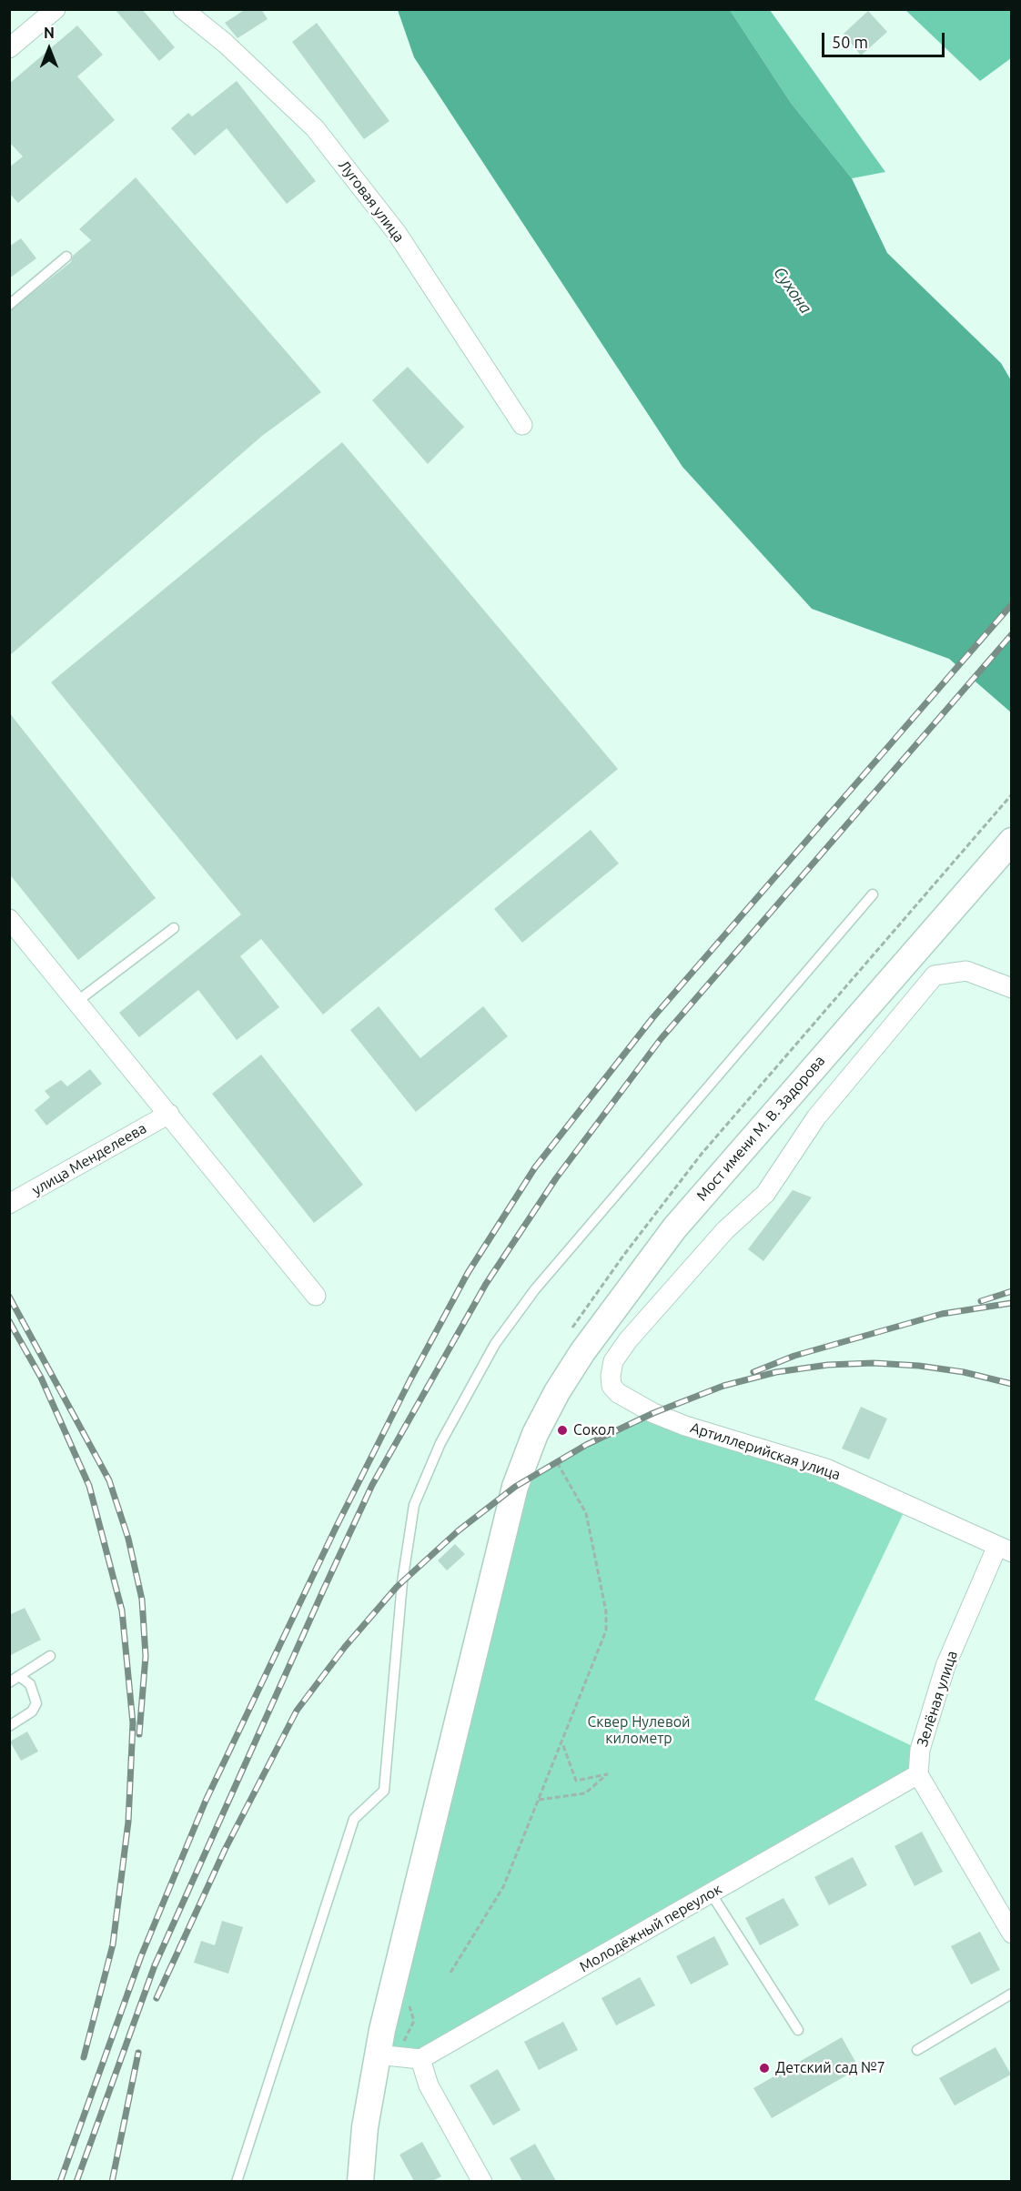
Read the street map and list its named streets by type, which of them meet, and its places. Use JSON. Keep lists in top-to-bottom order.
{
  "streets": {
    "main road": ["Мост имени М. В. Задорова"],
    "street": [
      "Луговая улица",
      "улица Менделеева",
      "Артиллерийская улица",
      "Зелёная улица",
      "Молодёжный переулок"
    ]
  },
  "crossings": [
    ["Артиллерийская улица", "Зелёная улица"],
    ["Зелёная улица", "Молодёжный переулок"]
  ],
  "water": ["Сухона"],
  "parks": ["Сквер Нулевой километр"],
  "places": ["Сокол", "Детский сад №7"],
  "scale_bar": "50 m",
  "north": "top"
}
